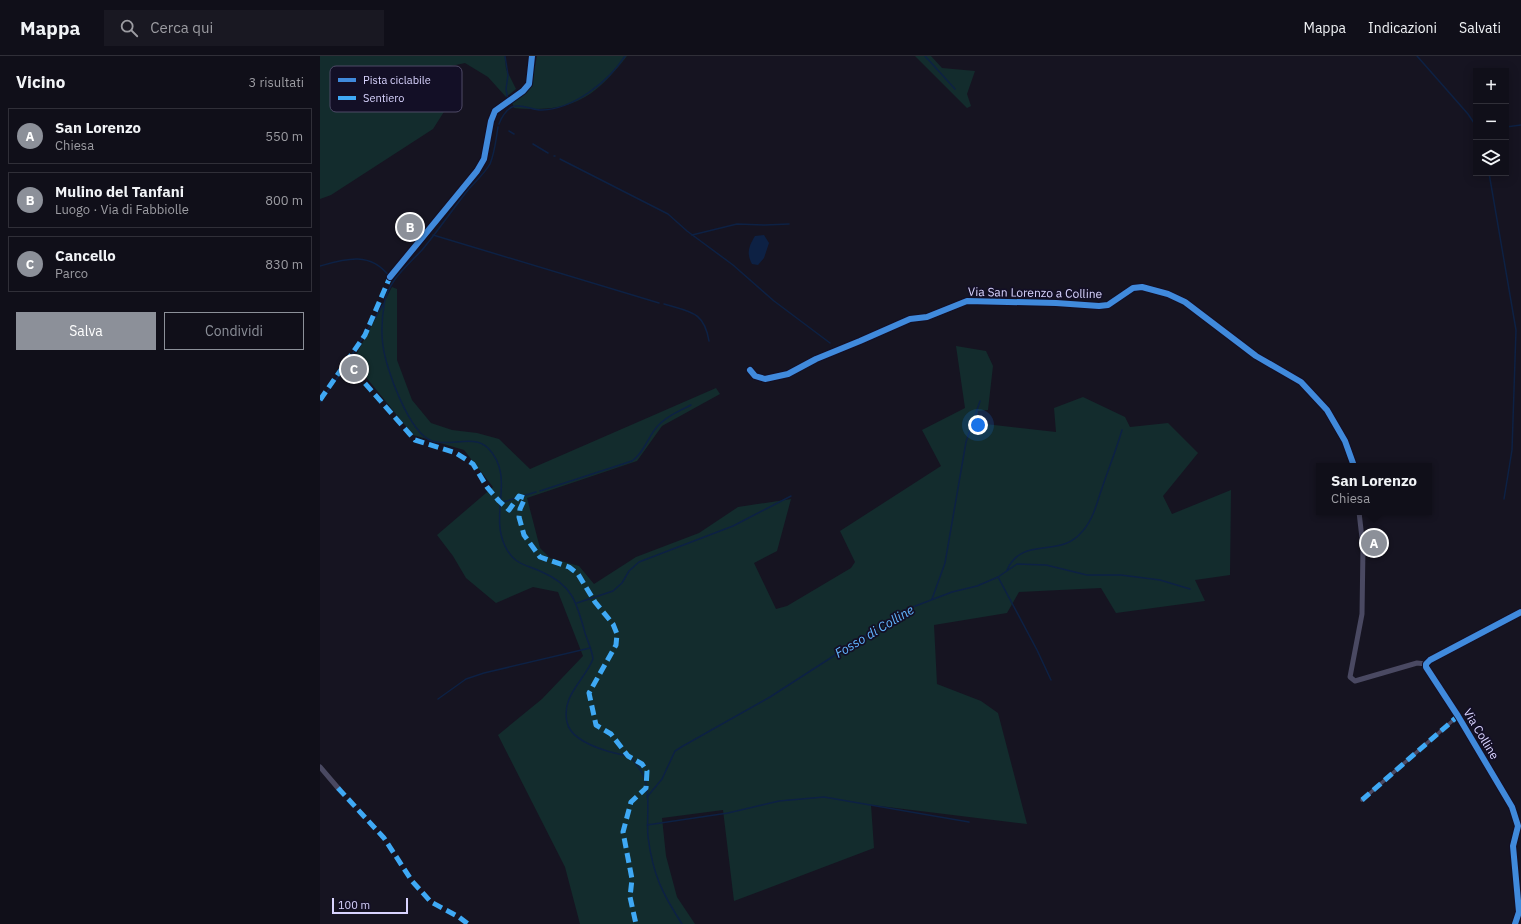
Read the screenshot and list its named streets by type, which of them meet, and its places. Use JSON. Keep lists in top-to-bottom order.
{
  "streets": {
    "street": ["Via San Lorenzo a Colline", "Via Colline"]
  },
  "water": ["Fosso di Colline"],
  "legend": ["Pista ciclabile", "Sentiero"],
  "scale_bar": "100 m",
  "page": {
    "header": "Mappa",
    "search": "Cerca qui",
    "nav": ["Mappa", "Indicazioni", "Salvati"],
    "heading": ["Vicino", "3 risultati"],
    "map_buttons": ["+", "−"],
    "list": [
      {
        "mark": "A",
        "name": "San Lorenzo",
        "note": "Chiesa",
        "value": "550 m"
      },
      {
        "mark": "B",
        "name": "Mulino del Tanfani",
        "note": "Luogo · Via di Fabbiolle",
        "value": "800 m"
      },
      {
        "mark": "C",
        "name": "Cancello",
        "note": "Parco",
        "value": "830 m"
      }
    ],
    "pins": ["B", "C", "A"],
    "buttons": ["Salva", "Condividi"],
    "popup": ["San Lorenzo", "Chiesa"],
    "scale": "100 m"
  }
}
